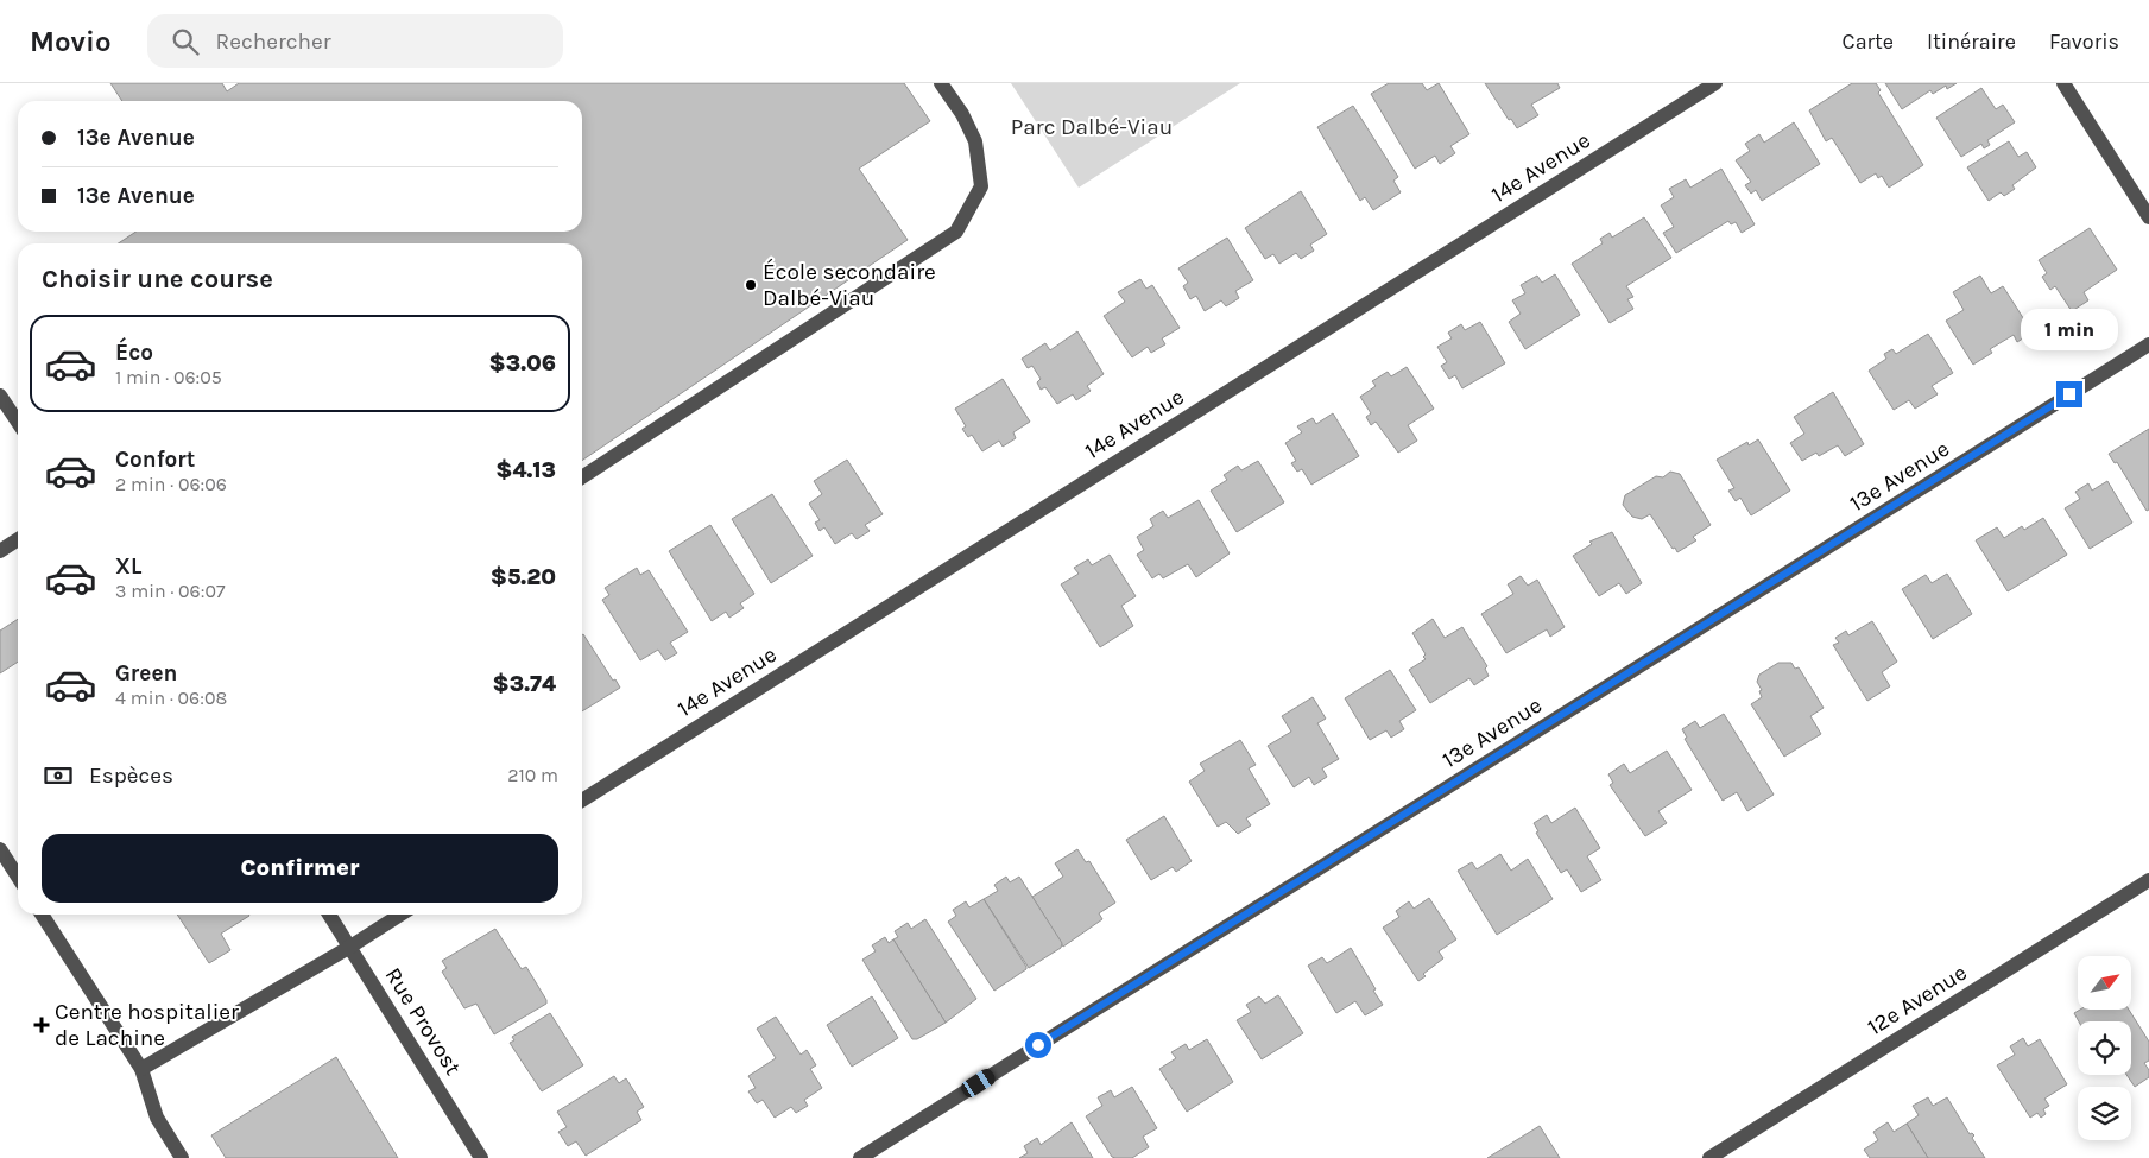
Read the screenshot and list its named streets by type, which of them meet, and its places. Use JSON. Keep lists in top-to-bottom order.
{
  "streets": {
    "street": [
      "14e Avenue",
      "13e Avenue",
      "12e Avenue",
      "Rue Provost"
    ]
  },
  "parks": ["Parc Dalbé-Viau"],
  "places": {
    "other": ["École secondaire Dalbé-Viau"],
    "health": ["Centre hospitalier de Lachine"]
  },
  "north": "top right",
  "page": {
    "header": "Movio",
    "search": "Rechercher",
    "nav": ["Carte", "Itinéraire", "Favoris"],
    "banner": ["13e Avenue", "13e Avenue"],
    "heading": "Choisir une course",
    "bubble": "1 min",
    "list": [
      {
        "name": "Éco",
        "note": "1 min · 06:05",
        "value": "$3.06"
      },
      {
        "name": "Confort",
        "note": "2 min · 06:06",
        "value": "$4.13"
      },
      {
        "name": "XL",
        "note": "3 min · 06:07",
        "value": "$5.20"
      },
      {
        "name": "Green",
        "note": "4 min · 06:08",
        "value": "$3.74"
      }
    ],
    "pay": ["Espèces", "210 m"],
    "buttons": "Confirmer"
  }
}
